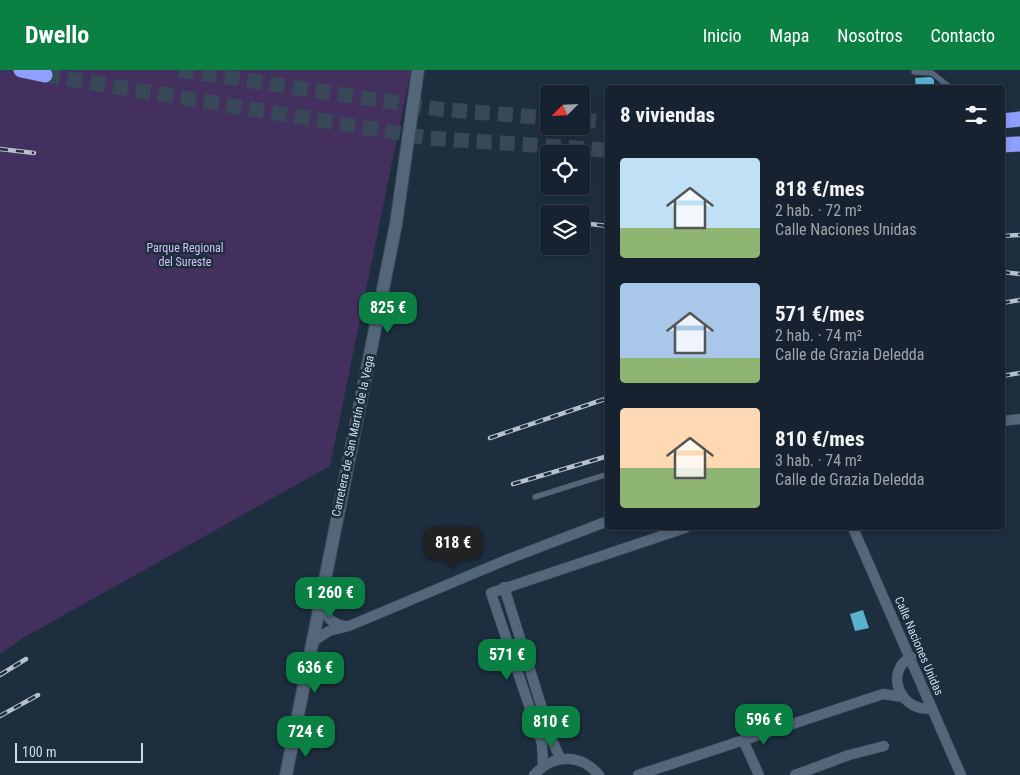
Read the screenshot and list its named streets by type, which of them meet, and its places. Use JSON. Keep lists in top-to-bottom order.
{
  "streets": {
    "street": ["Carretera de San Martín de la Vega", "Calle Naciones Unidas"]
  },
  "parks": ["Parque Regional del Sureste"],
  "scale_bar": "100 m",
  "north": "bottom left",
  "page": {
    "header": "Dwello",
    "nav": [
      "Inicio",
      "Mapa",
      "Nosotros",
      "Contacto"
    ],
    "heading": "8 viviendas",
    "list": [
      {
        "name": "818 €/mes",
        "note": "2 hab. · 72 m² · Calle Naciones Unidas"
      },
      {
        "name": "571 €/mes",
        "note": "2 hab. · 74 m² · Calle de Grazia Deledda"
      },
      {
        "name": "810 €/mes",
        "note": "3 hab. · 74 m² · Calle de Grazia Deledda"
      }
    ],
    "price": [
      "825 €",
      "818 €",
      "1 260 €",
      "571 €",
      "636 €",
      "596 €",
      "810 €",
      "724 €"
    ],
    "scale": "100 m"
  }
}
